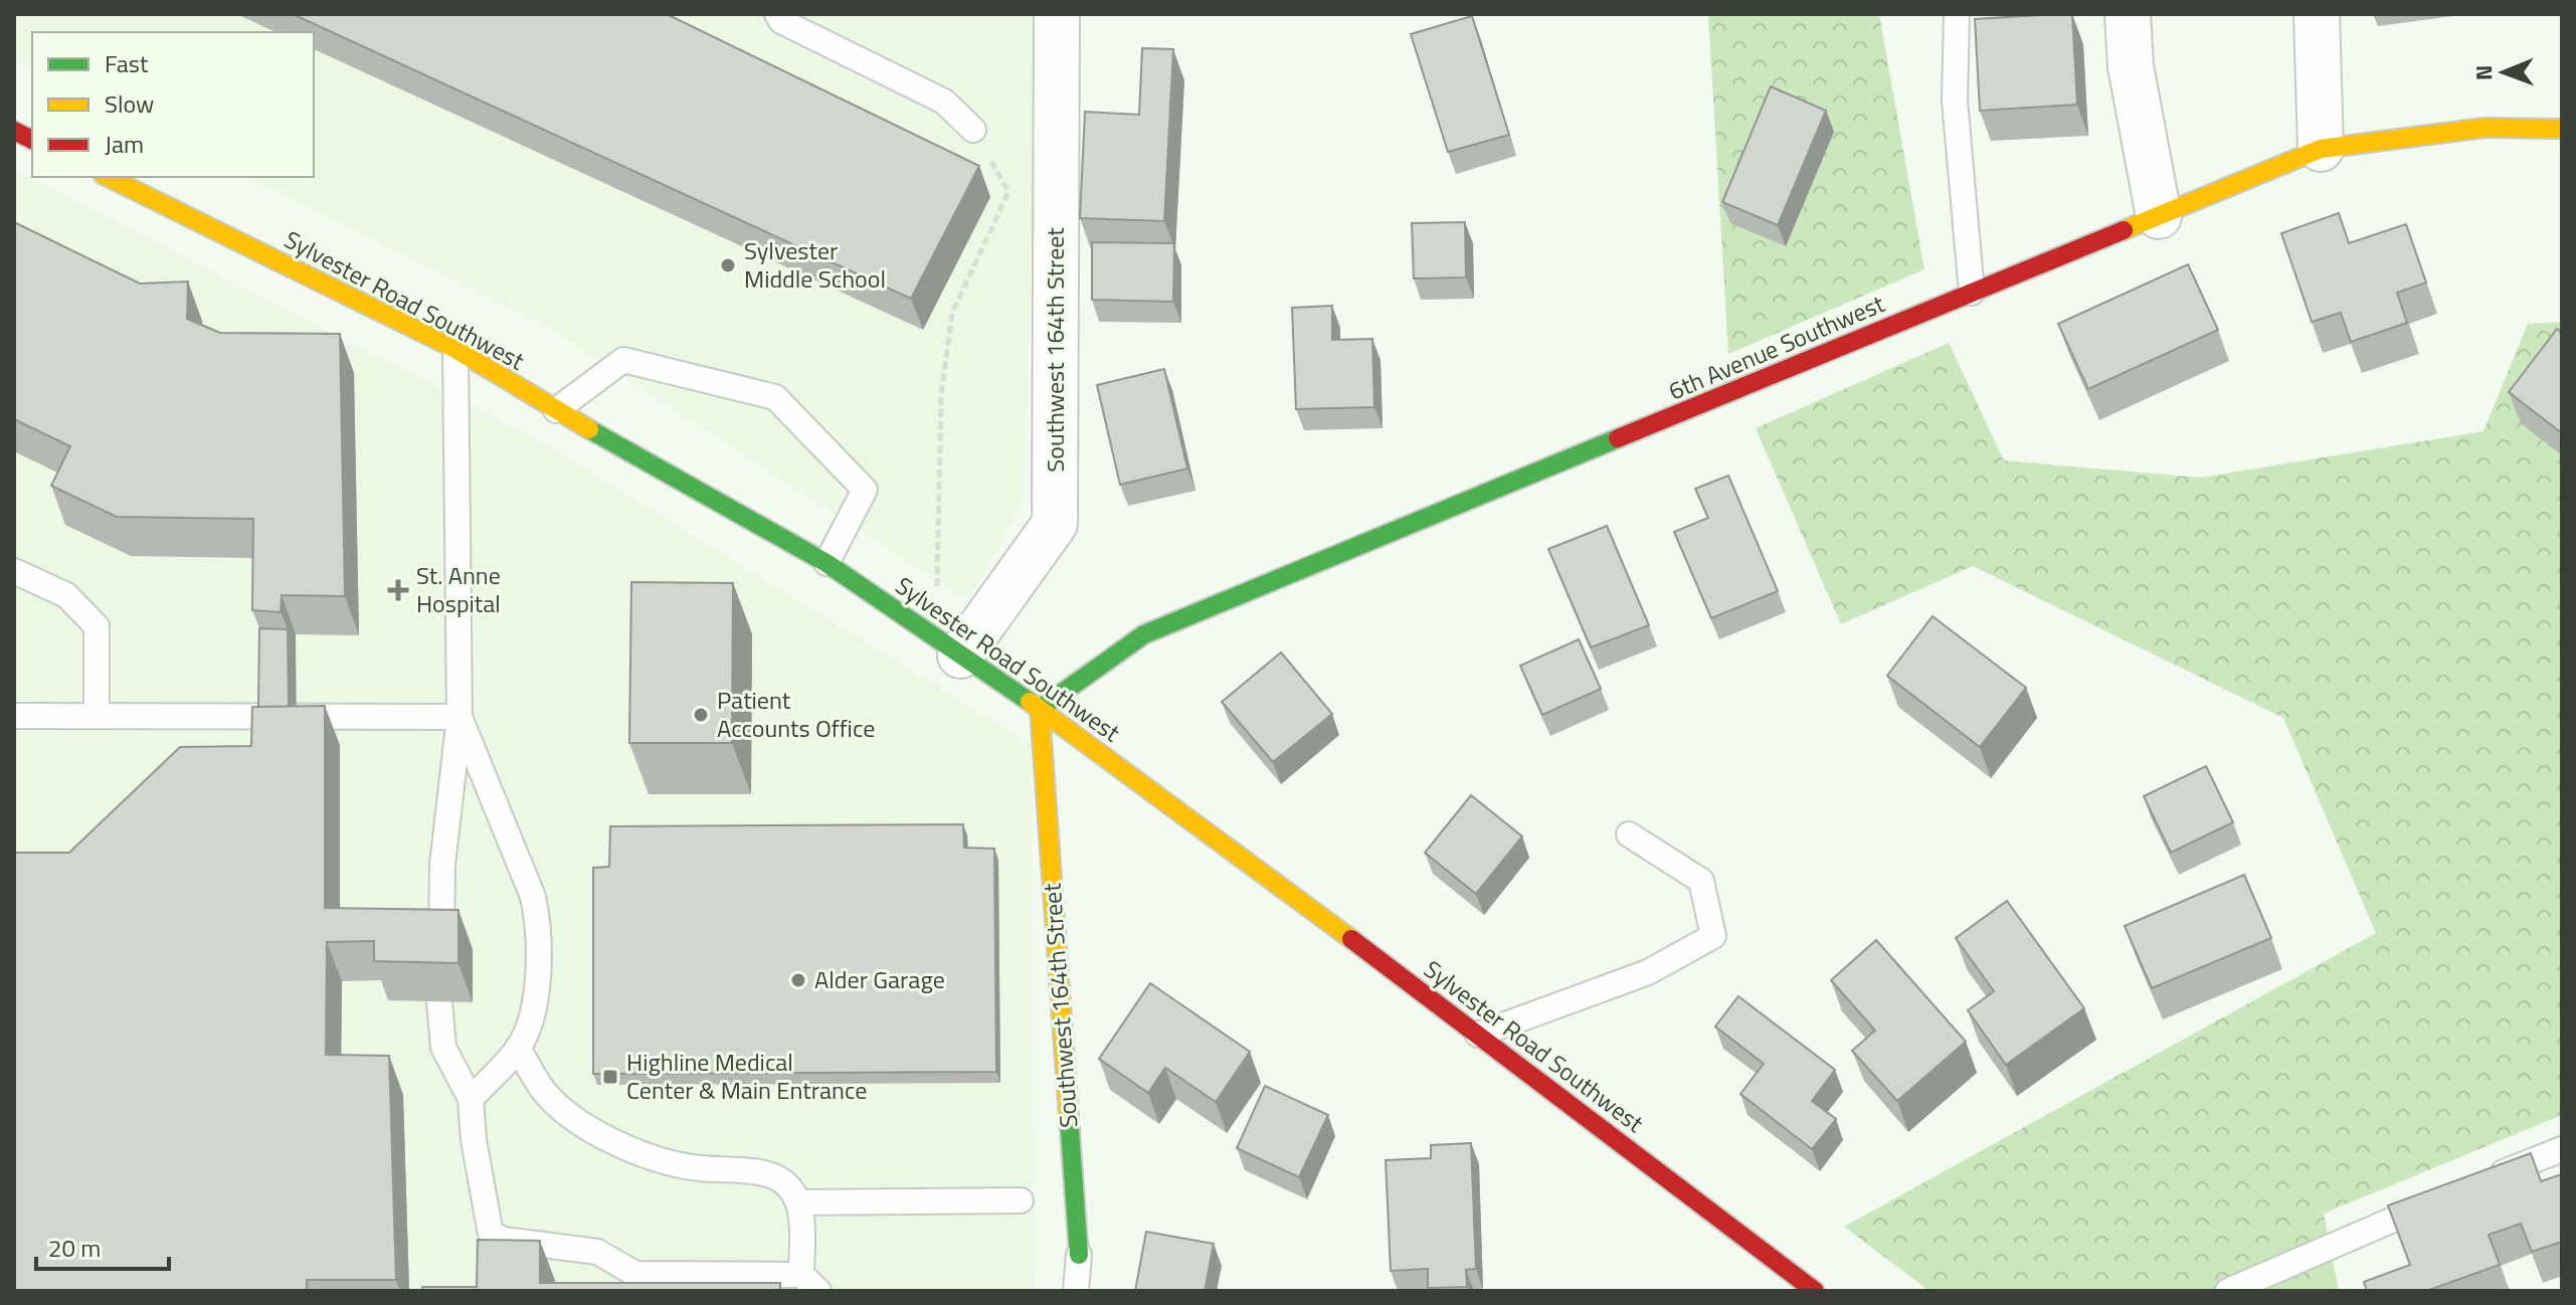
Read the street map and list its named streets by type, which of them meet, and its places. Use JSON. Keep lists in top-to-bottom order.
{
  "streets": {
    "street": ["Sylvester Road Southwest", "6th Avenue Southwest", "Southwest 164th Street"]
  },
  "crossings": [
    ["Sylvester Road Southwest", "6th Avenue Southwest"],
    ["Sylvester Road Southwest", "Southwest 164th Street"],
    ["6th Avenue Southwest", "Southwest 164th Street"]
  ],
  "places": {
    "other": ["Sylvester Middle School", "Patient Accounts Office", "Alder Garage"],
    "health": ["St. Anne Hospital"],
    "transit": ["Highline Medical Center & Main Entrance"]
  },
  "legend": ["Fast", "Slow", "Jam"],
  "scale_bar": "20 m",
  "north": "left"
}
